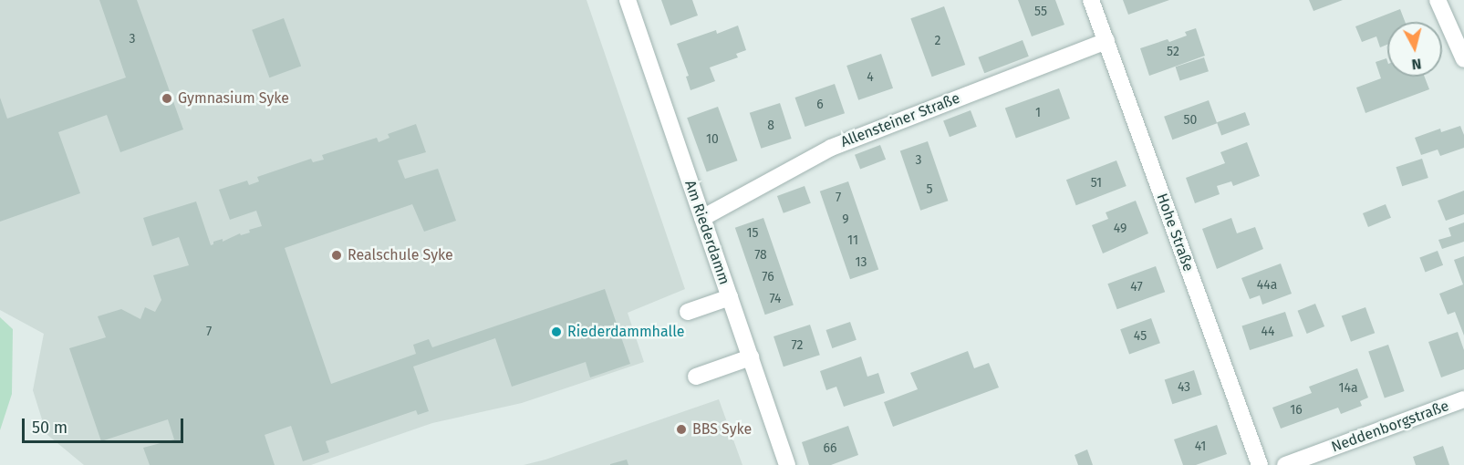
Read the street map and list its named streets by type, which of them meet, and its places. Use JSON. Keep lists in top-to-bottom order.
{
  "streets": {
    "street": [
      "Allensteiner Straße",
      "Am Riederdamm",
      "Hohe Straße",
      "Neddenborgstraße"
    ]
  },
  "crossings": [
    ["Allensteiner Straße", "Am Riederdamm"],
    ["Allensteiner Straße", "Hohe Straße"]
  ],
  "places": [
    "Gymnasium Syke",
    "Realschule Syke",
    "Riederdammhalle",
    "BBS Syke"
  ],
  "house_numbers": [
    "55",
    "3",
    "2",
    "52",
    "4",
    "6",
    "1",
    "50",
    "8",
    "10",
    "3",
    "51",
    "5",
    "7",
    "9",
    "49",
    "15",
    "11",
    "78",
    "13",
    "76",
    "44a",
    "47",
    "74",
    "7",
    "44",
    "45",
    "72",
    "43",
    "14a",
    "16",
    "41",
    "66"
  ],
  "scale_bar": "50 m",
  "north": "bottom"
}
